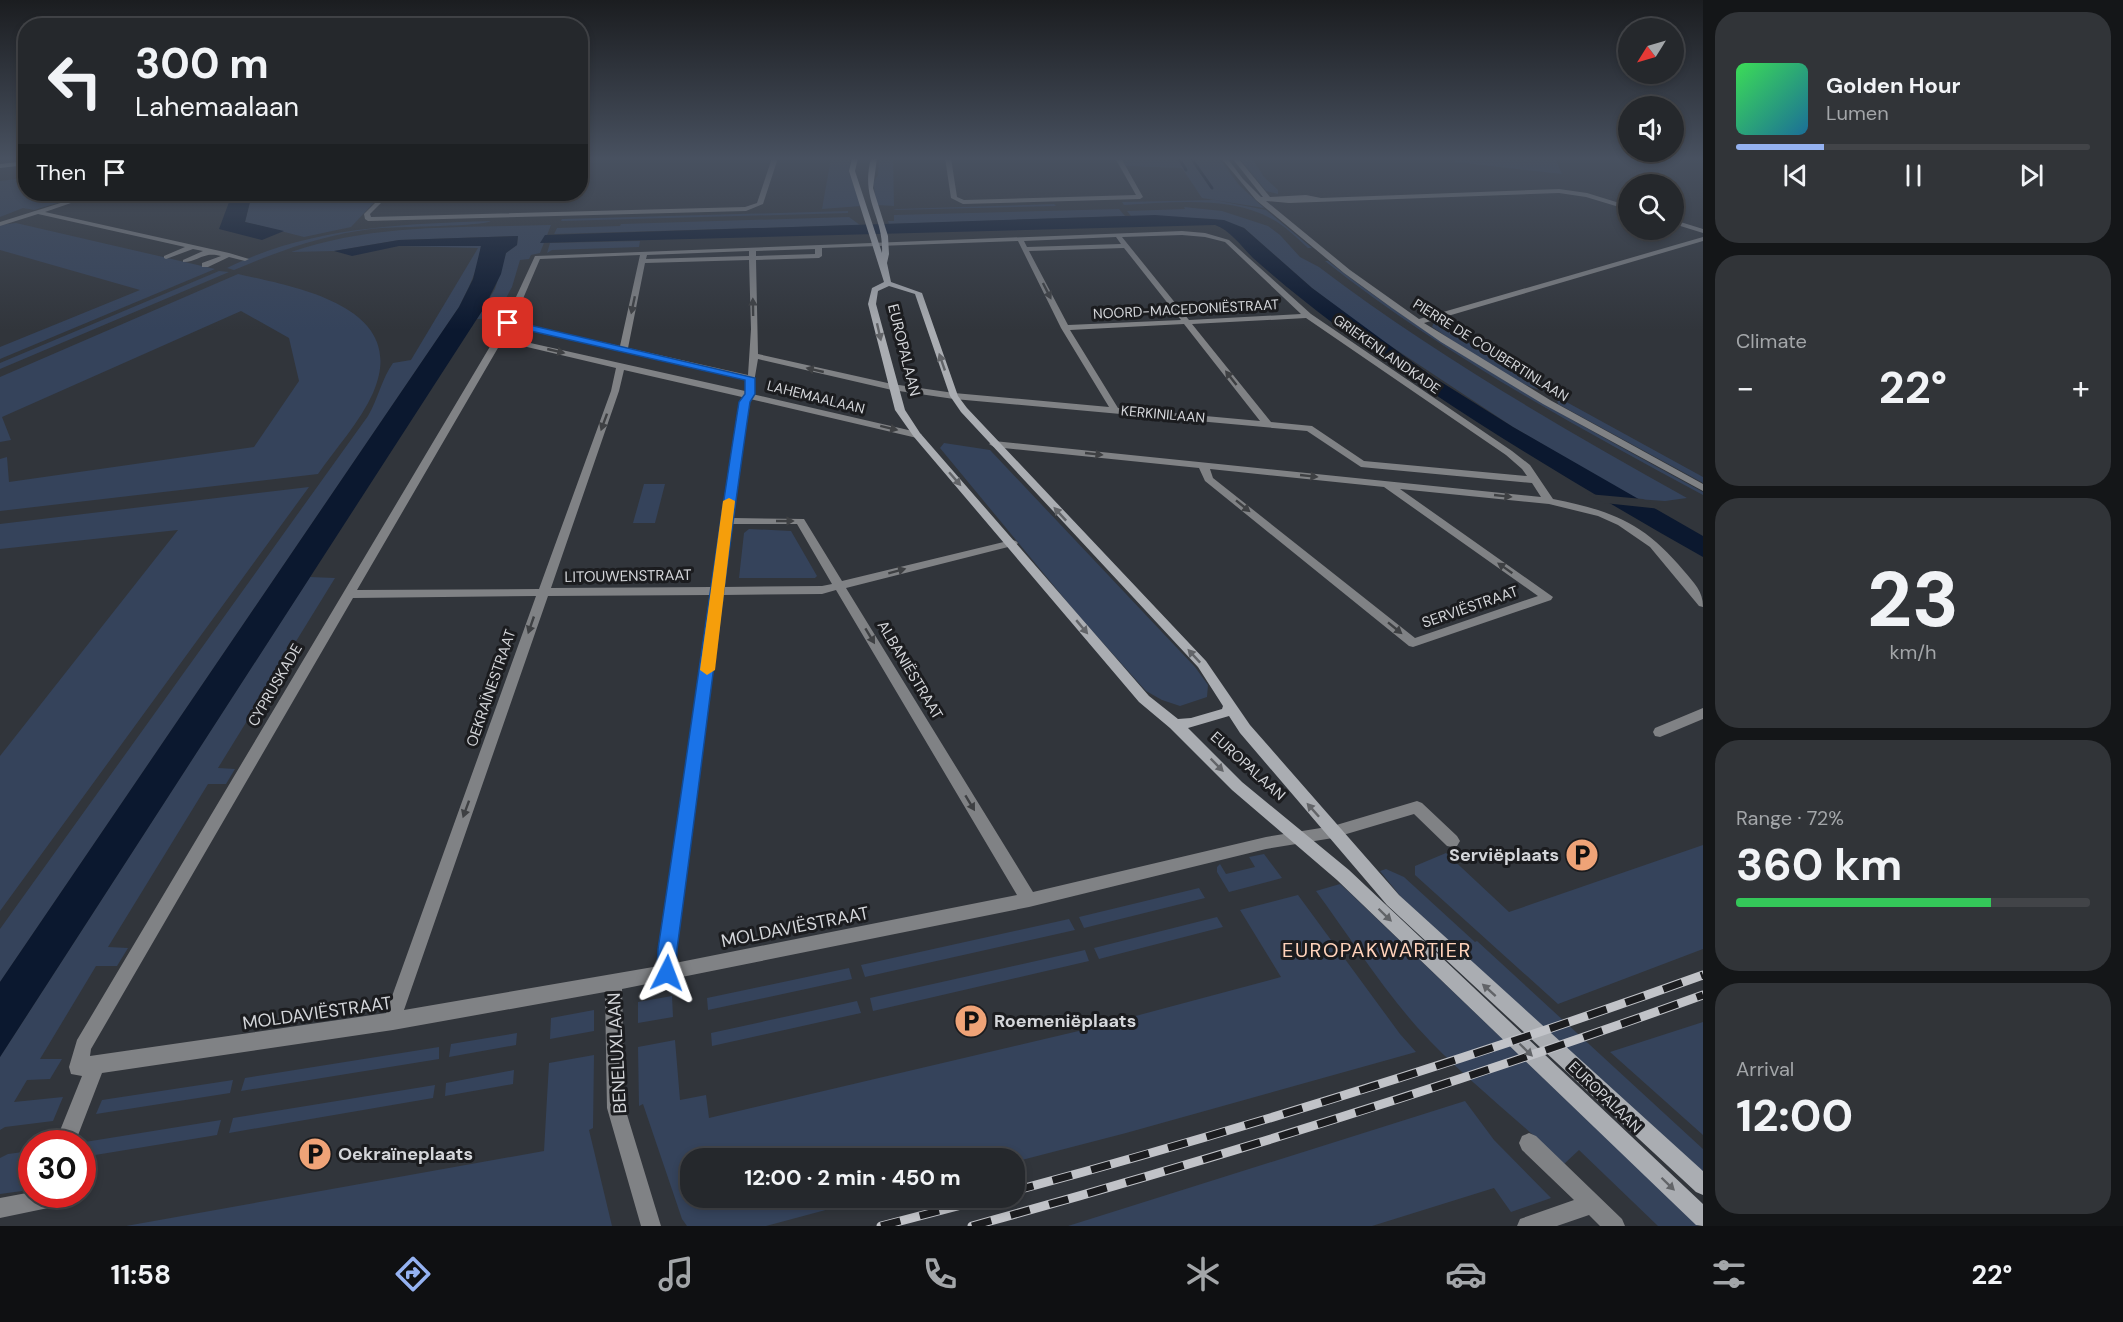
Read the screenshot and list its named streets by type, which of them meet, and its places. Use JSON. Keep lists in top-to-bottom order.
{
  "streets": {
    "street": [
      "NOORD-MACEDONIËSTRAAT",
      "EUROPALAAN",
      "PIERRE DE COUBERTINLAAN",
      "GRIEKENLANDKADE",
      "LAHEMAALAAN",
      "KERKINILAAN",
      "LITOUWENSTRAAT",
      "SERVIËSTRAAT",
      "ALBANIËSTRAAT",
      "CYPRUSKADE",
      "OEKRAÏNESTRAAT",
      "MOLDAVIËSTRAAT",
      "BENELUXLAAN"
    ]
  },
  "crossings": [
    ["NOORD-MACEDONIËSTRAAT", "GRIEKENLANDKADE"],
    ["EUROPALAAN", "LAHEMAALAAN"],
    ["EUROPALAAN", "KERKINILAAN"],
    ["EUROPALAAN", "LITOUWENSTRAAT"],
    ["EUROPALAAN", "MOLDAVIËSTRAAT"],
    ["GRIEKENLANDKADE", "KERKINILAAN"],
    ["LAHEMAALAAN", "KERKINILAAN"],
    ["LAHEMAALAAN", "CYPRUSKADE"],
    ["LAHEMAALAAN", "OEKRAÏNESTRAAT"],
    ["KERKINILAAN", "SERVIËSTRAAT"],
    ["LITOUWENSTRAAT", "ALBANIËSTRAAT"],
    ["LITOUWENSTRAAT", "CYPRUSKADE"],
    ["LITOUWENSTRAAT", "OEKRAÏNESTRAAT"],
    ["ALBANIËSTRAAT", "MOLDAVIËSTRAAT"],
    ["CYPRUSKADE", "MOLDAVIËSTRAAT"],
    ["OEKRAÏNESTRAAT", "MOLDAVIËSTRAAT"],
    ["MOLDAVIËSTRAAT", "BENELUXLAAN"]
  ],
  "one_way": ["ALBANIËSTRAAT", "OEKRAÏNESTRAAT"],
  "districts": ["EUROPAKWARTIER"],
  "places": {
    "parking": ["Serviëplaats", "Roemeniëplaats", "Oekraïneplaats"]
  },
  "north": "bottom left",
  "page": {
    "turn": ["300 m", "Lahemaalaan"],
    "song": ["Golden Hour", "Lumen"],
    "then": "Then",
    "tile": [
      "Climate",
      ["23", "km/h"],
      ["Range · 72%", "360 km"],
      ["Arrival", "12:00"]
    ],
    "heat": ["−", "22°", "+"],
    "limit": "30",
    "trip": "12:00 · 2 min · 450 m",
    "tabs": ["11:58", "22°"]
  }
}
